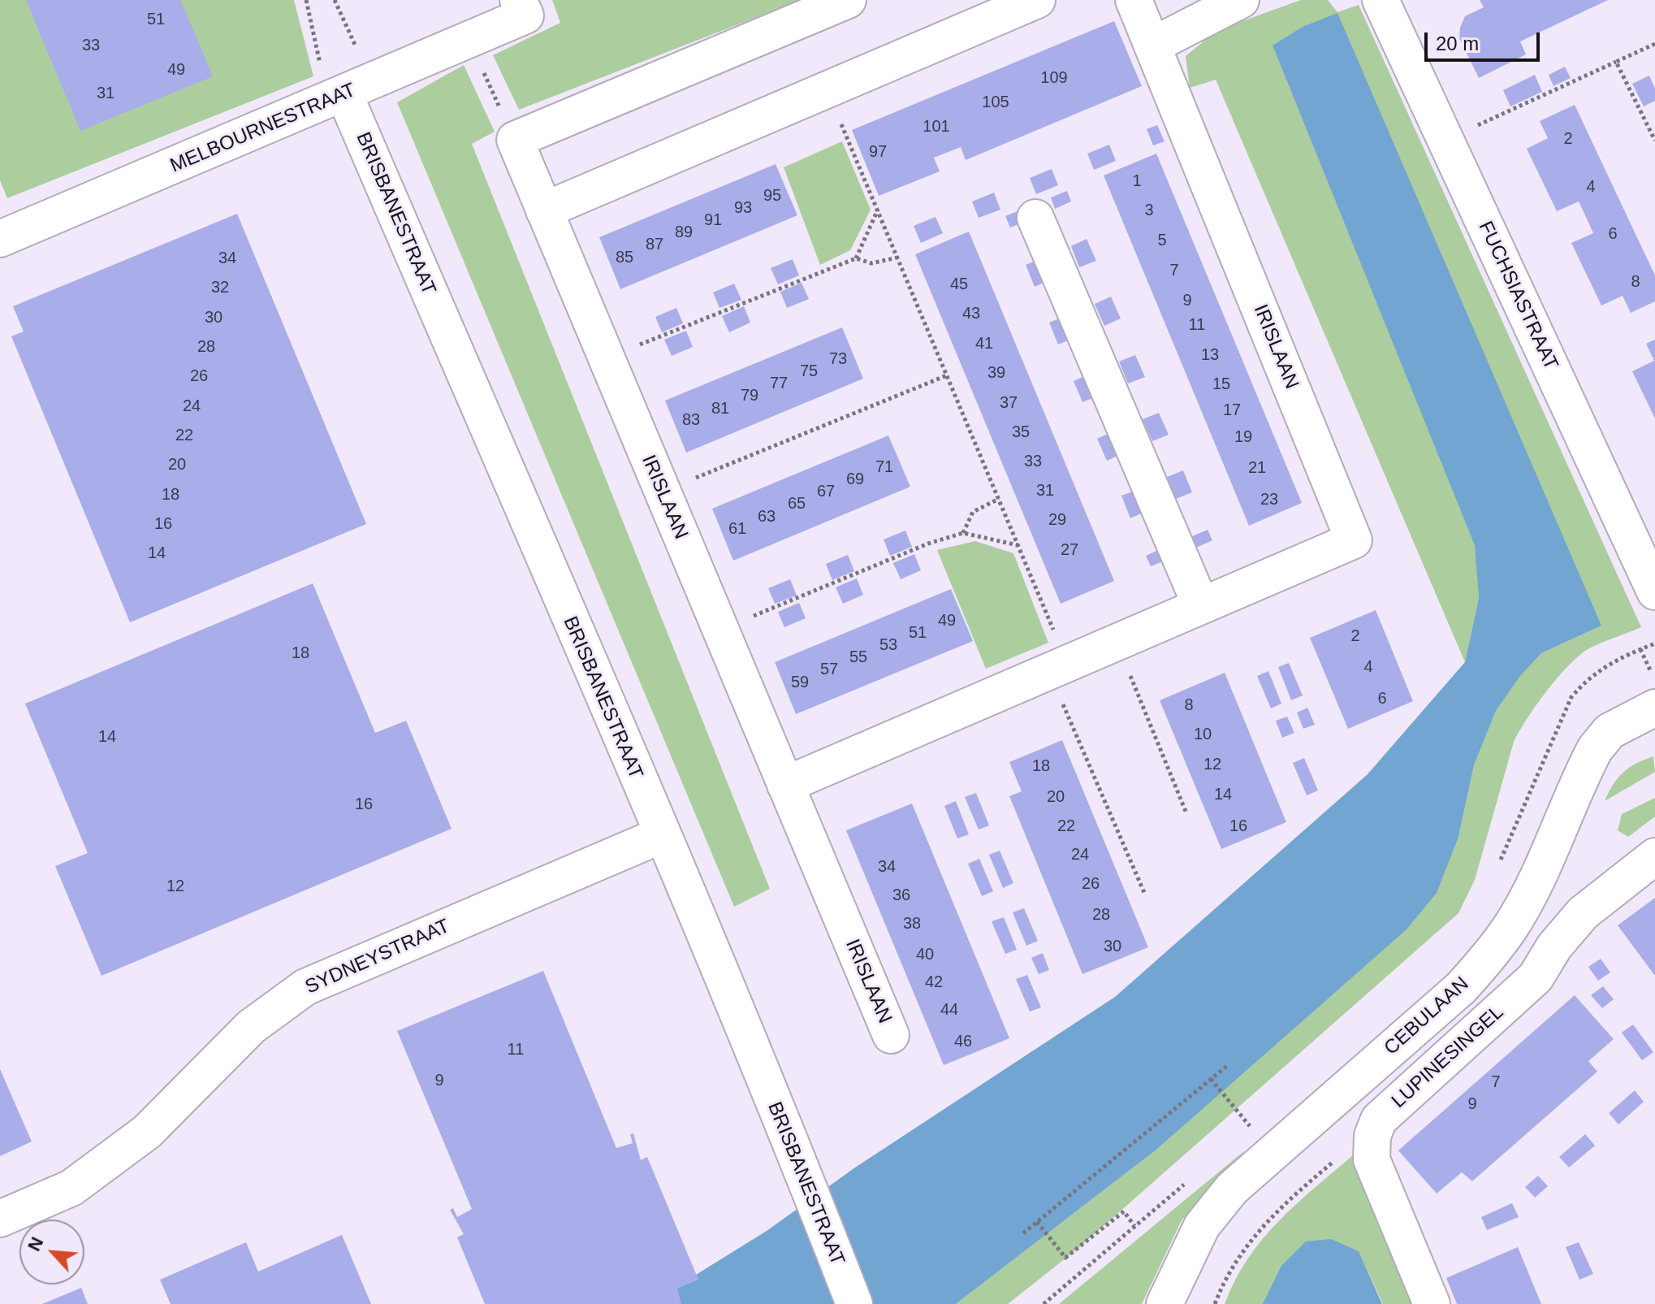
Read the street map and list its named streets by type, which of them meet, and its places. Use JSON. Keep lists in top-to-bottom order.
{
  "streets": {
    "street": [
      "MELBOURNESTRAAT",
      "BRISBANESTRAAT",
      "FUCHSIASTRAAT",
      "IRISLAAN",
      "SYDNEYSTRAAT",
      "CEBULAAN",
      "LUPINESINGEL"
    ]
  },
  "crossings": [
    ["MELBOURNESTRAAT", "BRISBANESTRAAT"],
    ["BRISBANESTRAAT", "SYDNEYSTRAAT"]
  ],
  "house_numbers": [
    "51",
    "33",
    "49",
    "109",
    "31",
    "105",
    "101",
    "2",
    "97",
    "1",
    "4",
    "95",
    "93",
    "3",
    "91",
    "89",
    "6",
    "5",
    "87",
    "85",
    "34",
    "7",
    "8",
    "45",
    "32",
    "9",
    "43",
    "30",
    "11",
    "41",
    "28",
    "13",
    "73",
    "75",
    "39",
    "26",
    "77",
    "15",
    "79",
    "37",
    "24",
    "81",
    "17",
    "83",
    "35",
    "22",
    "19",
    "33",
    "20",
    "71",
    "21",
    "69",
    "31",
    "67",
    "18",
    "23",
    "65",
    "63",
    "29",
    "16",
    "61",
    "27",
    "14",
    "49",
    "51",
    "2",
    "53",
    "18",
    "55",
    "4",
    "57",
    "59",
    "6",
    "8",
    "10",
    "14",
    "12",
    "18",
    "14",
    "20",
    "16",
    "22",
    "16",
    "24",
    "34",
    "26",
    "12",
    "36",
    "28",
    "38",
    "30",
    "40",
    "42",
    "44",
    "46",
    "11",
    "9",
    "7",
    "9"
  ],
  "scale_bar": "20 m",
  "north": "top left"
}
